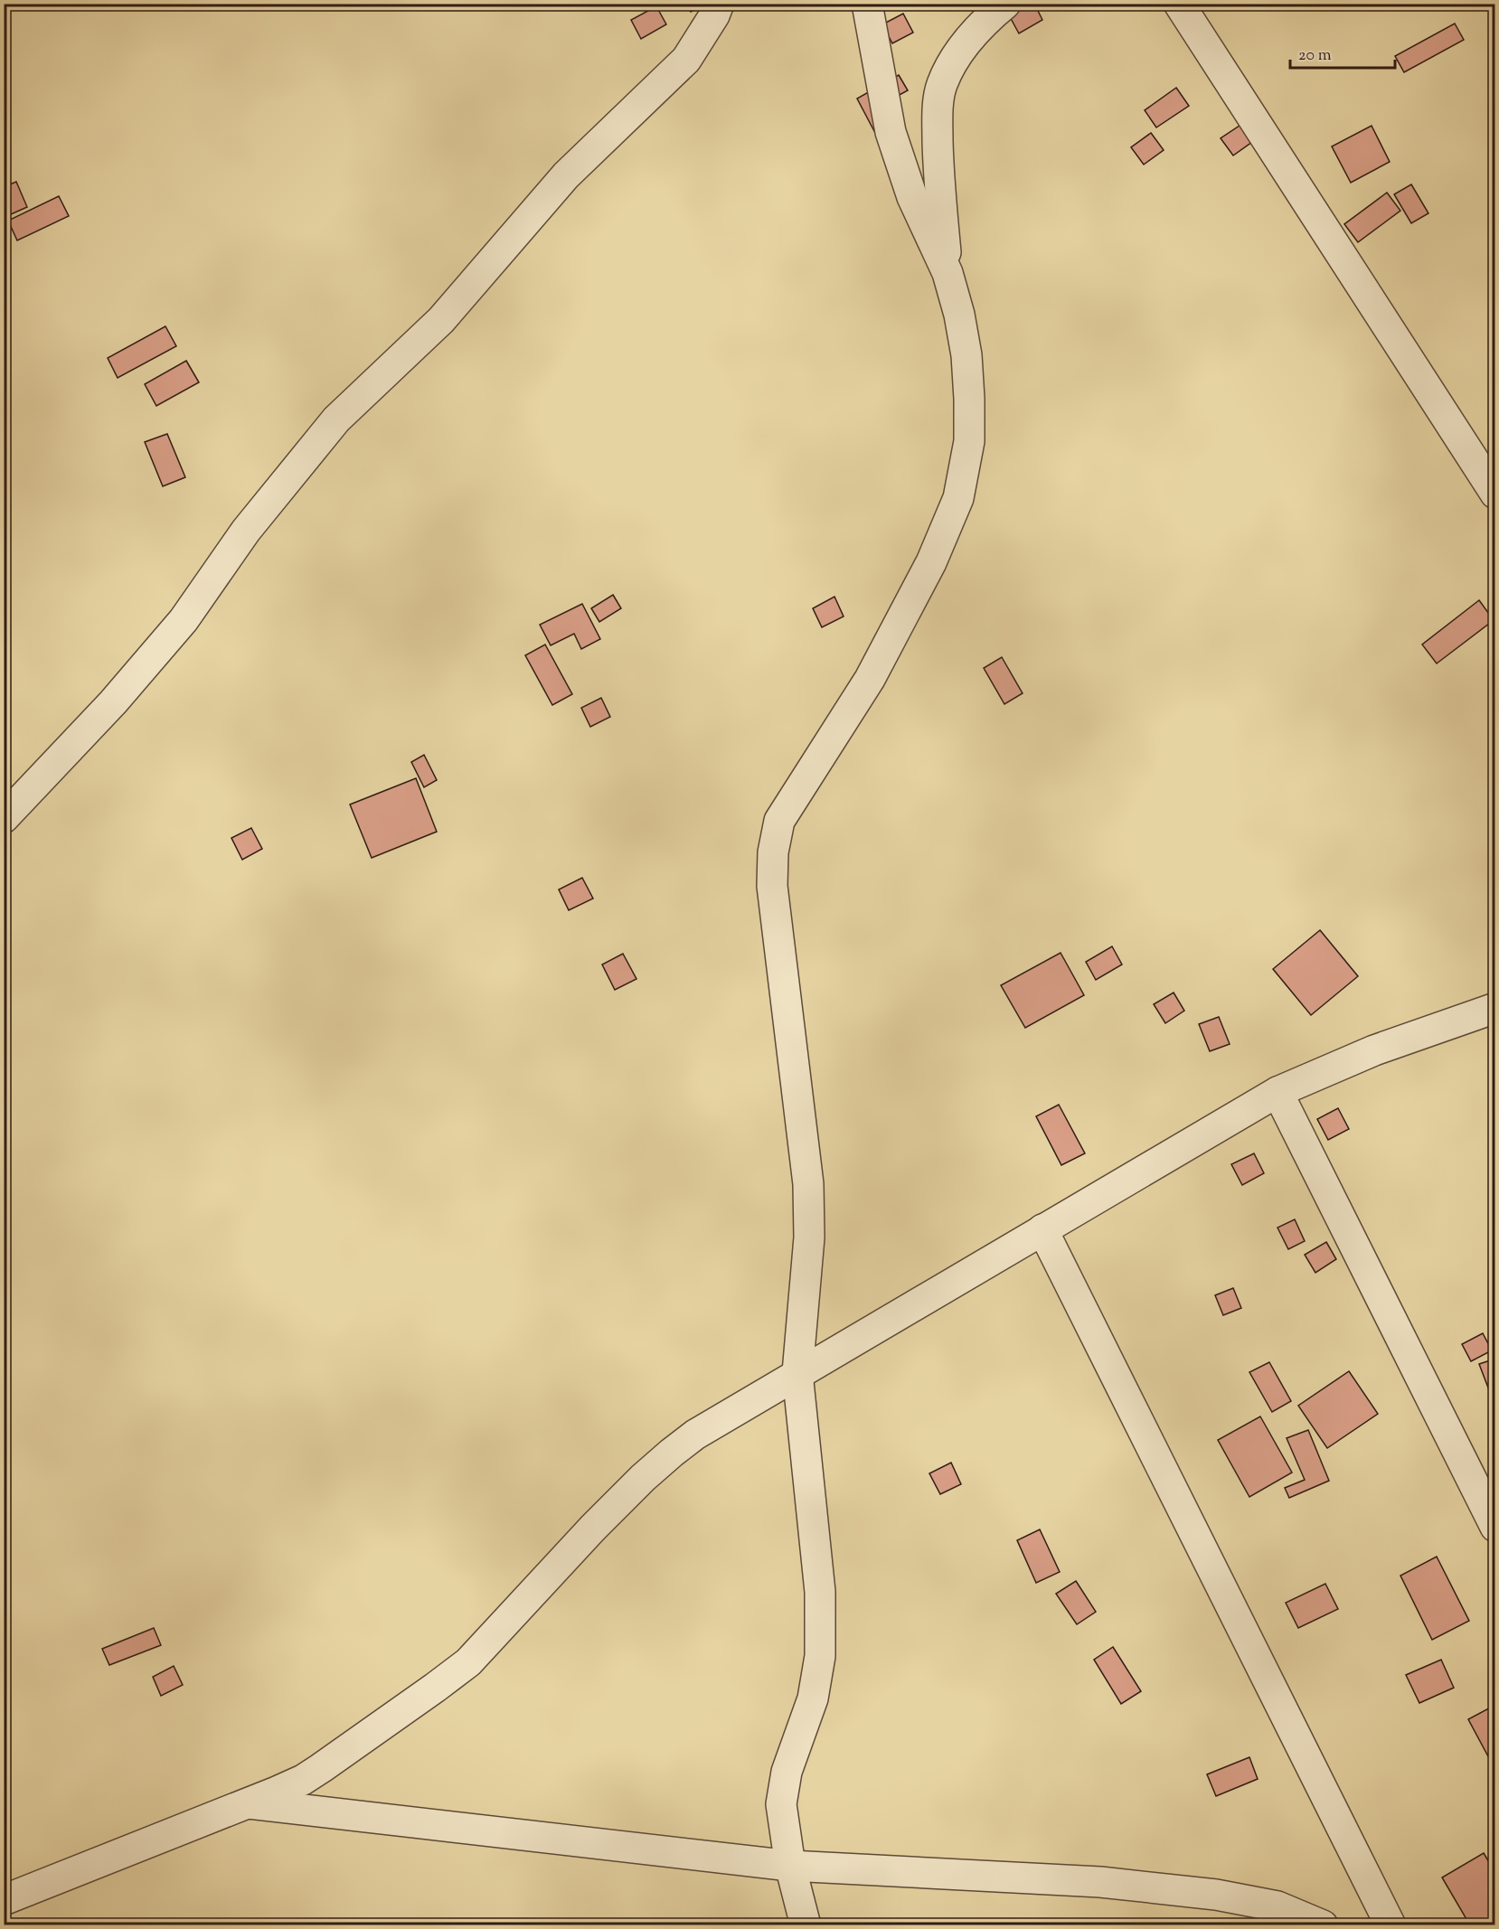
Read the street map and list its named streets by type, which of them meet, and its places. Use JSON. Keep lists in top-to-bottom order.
{
  "scale_bar": "20 m"
}
